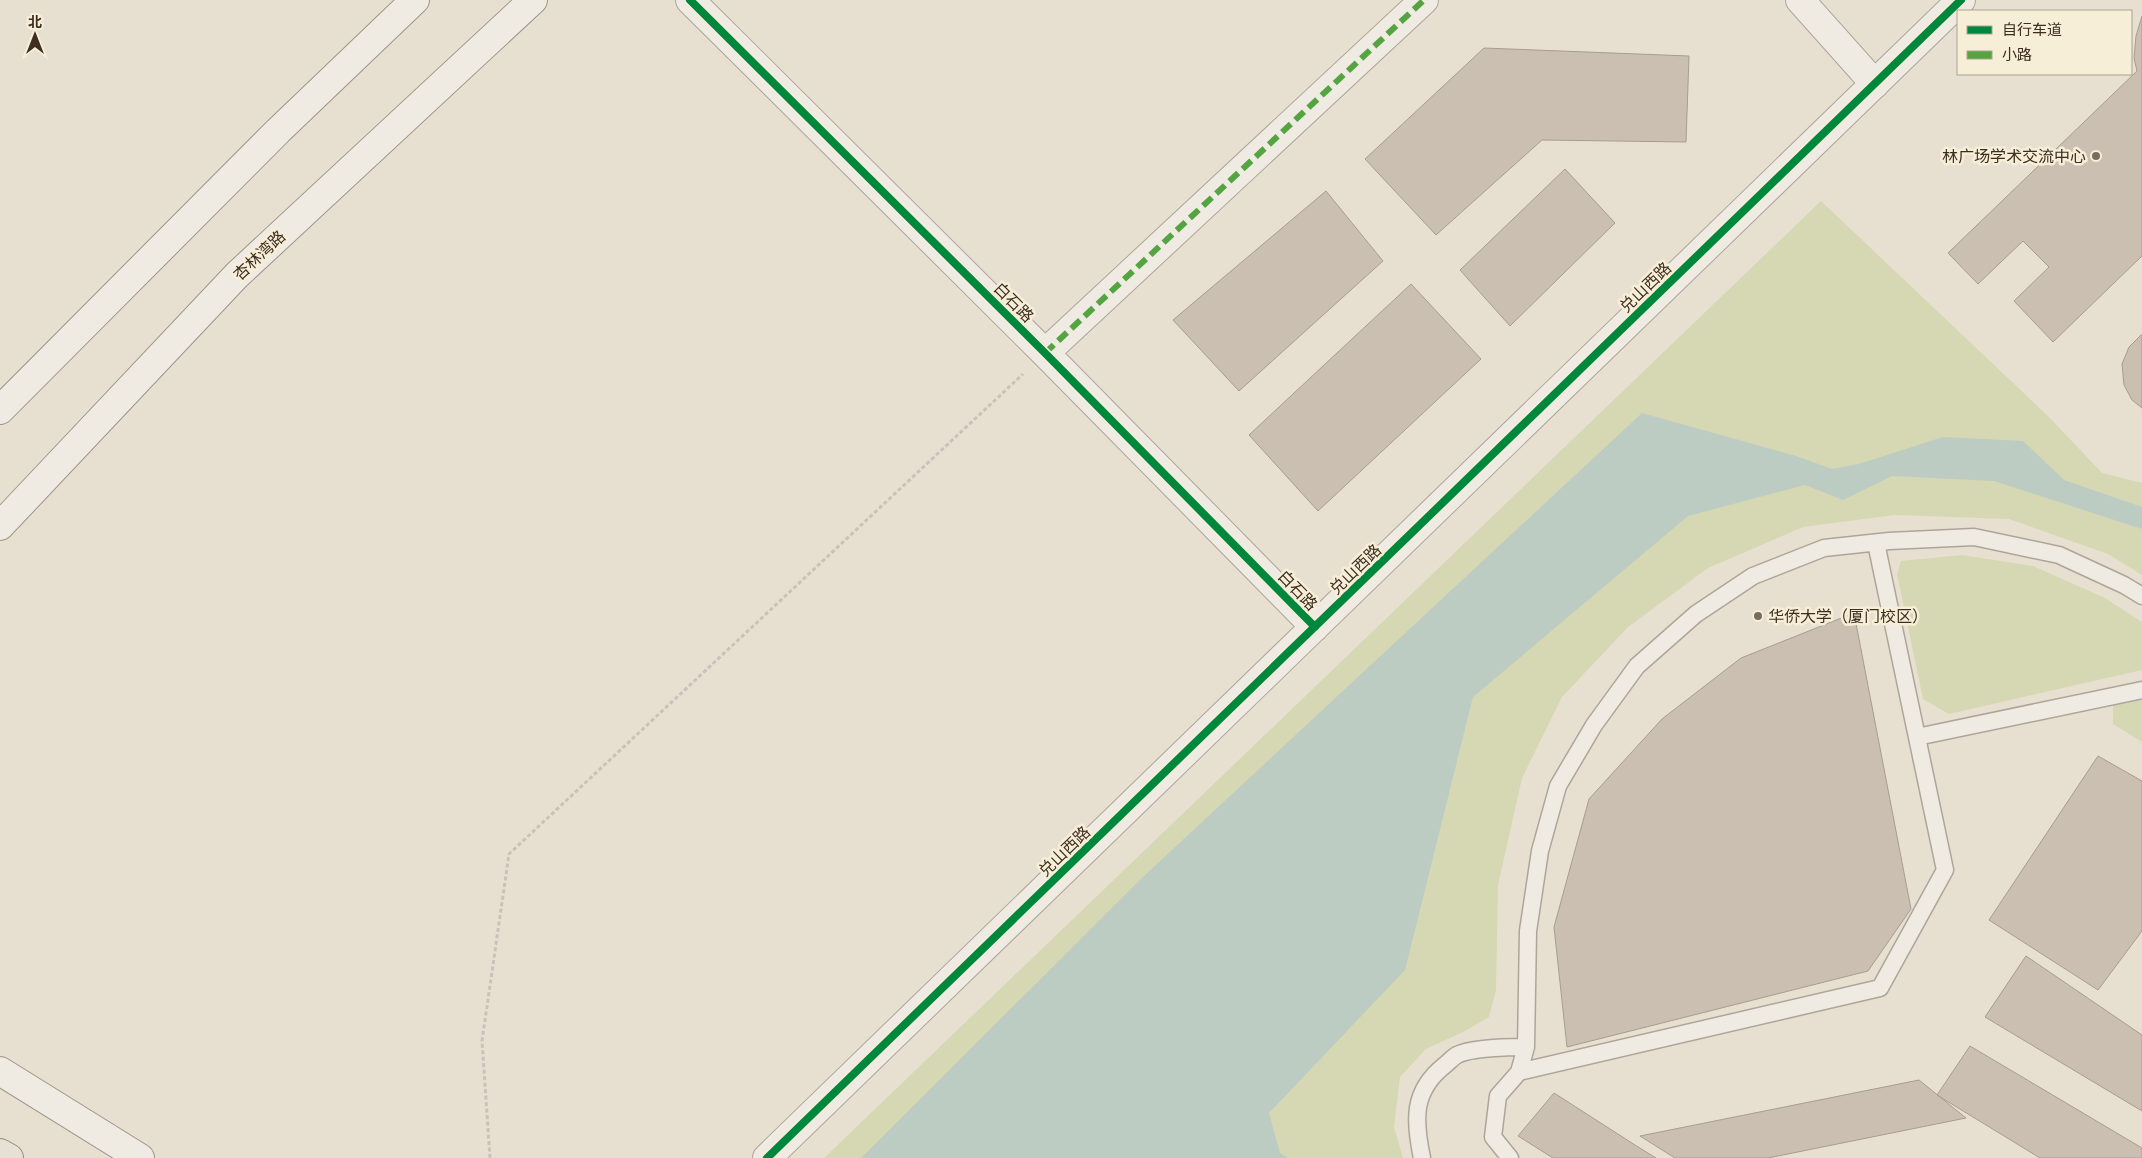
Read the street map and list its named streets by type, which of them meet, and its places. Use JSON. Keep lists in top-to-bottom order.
{
  "streets": {
    "street": ["杏林湾路", "兑山西路", "白石路"]
  },
  "crossings": [
    ["兑山西路", "白石路"]
  ],
  "places": ["林广场学术交流中心", "华侨大学（厦门校区）"],
  "legend": ["自行车道", "小路"],
  "north": "top"
}
